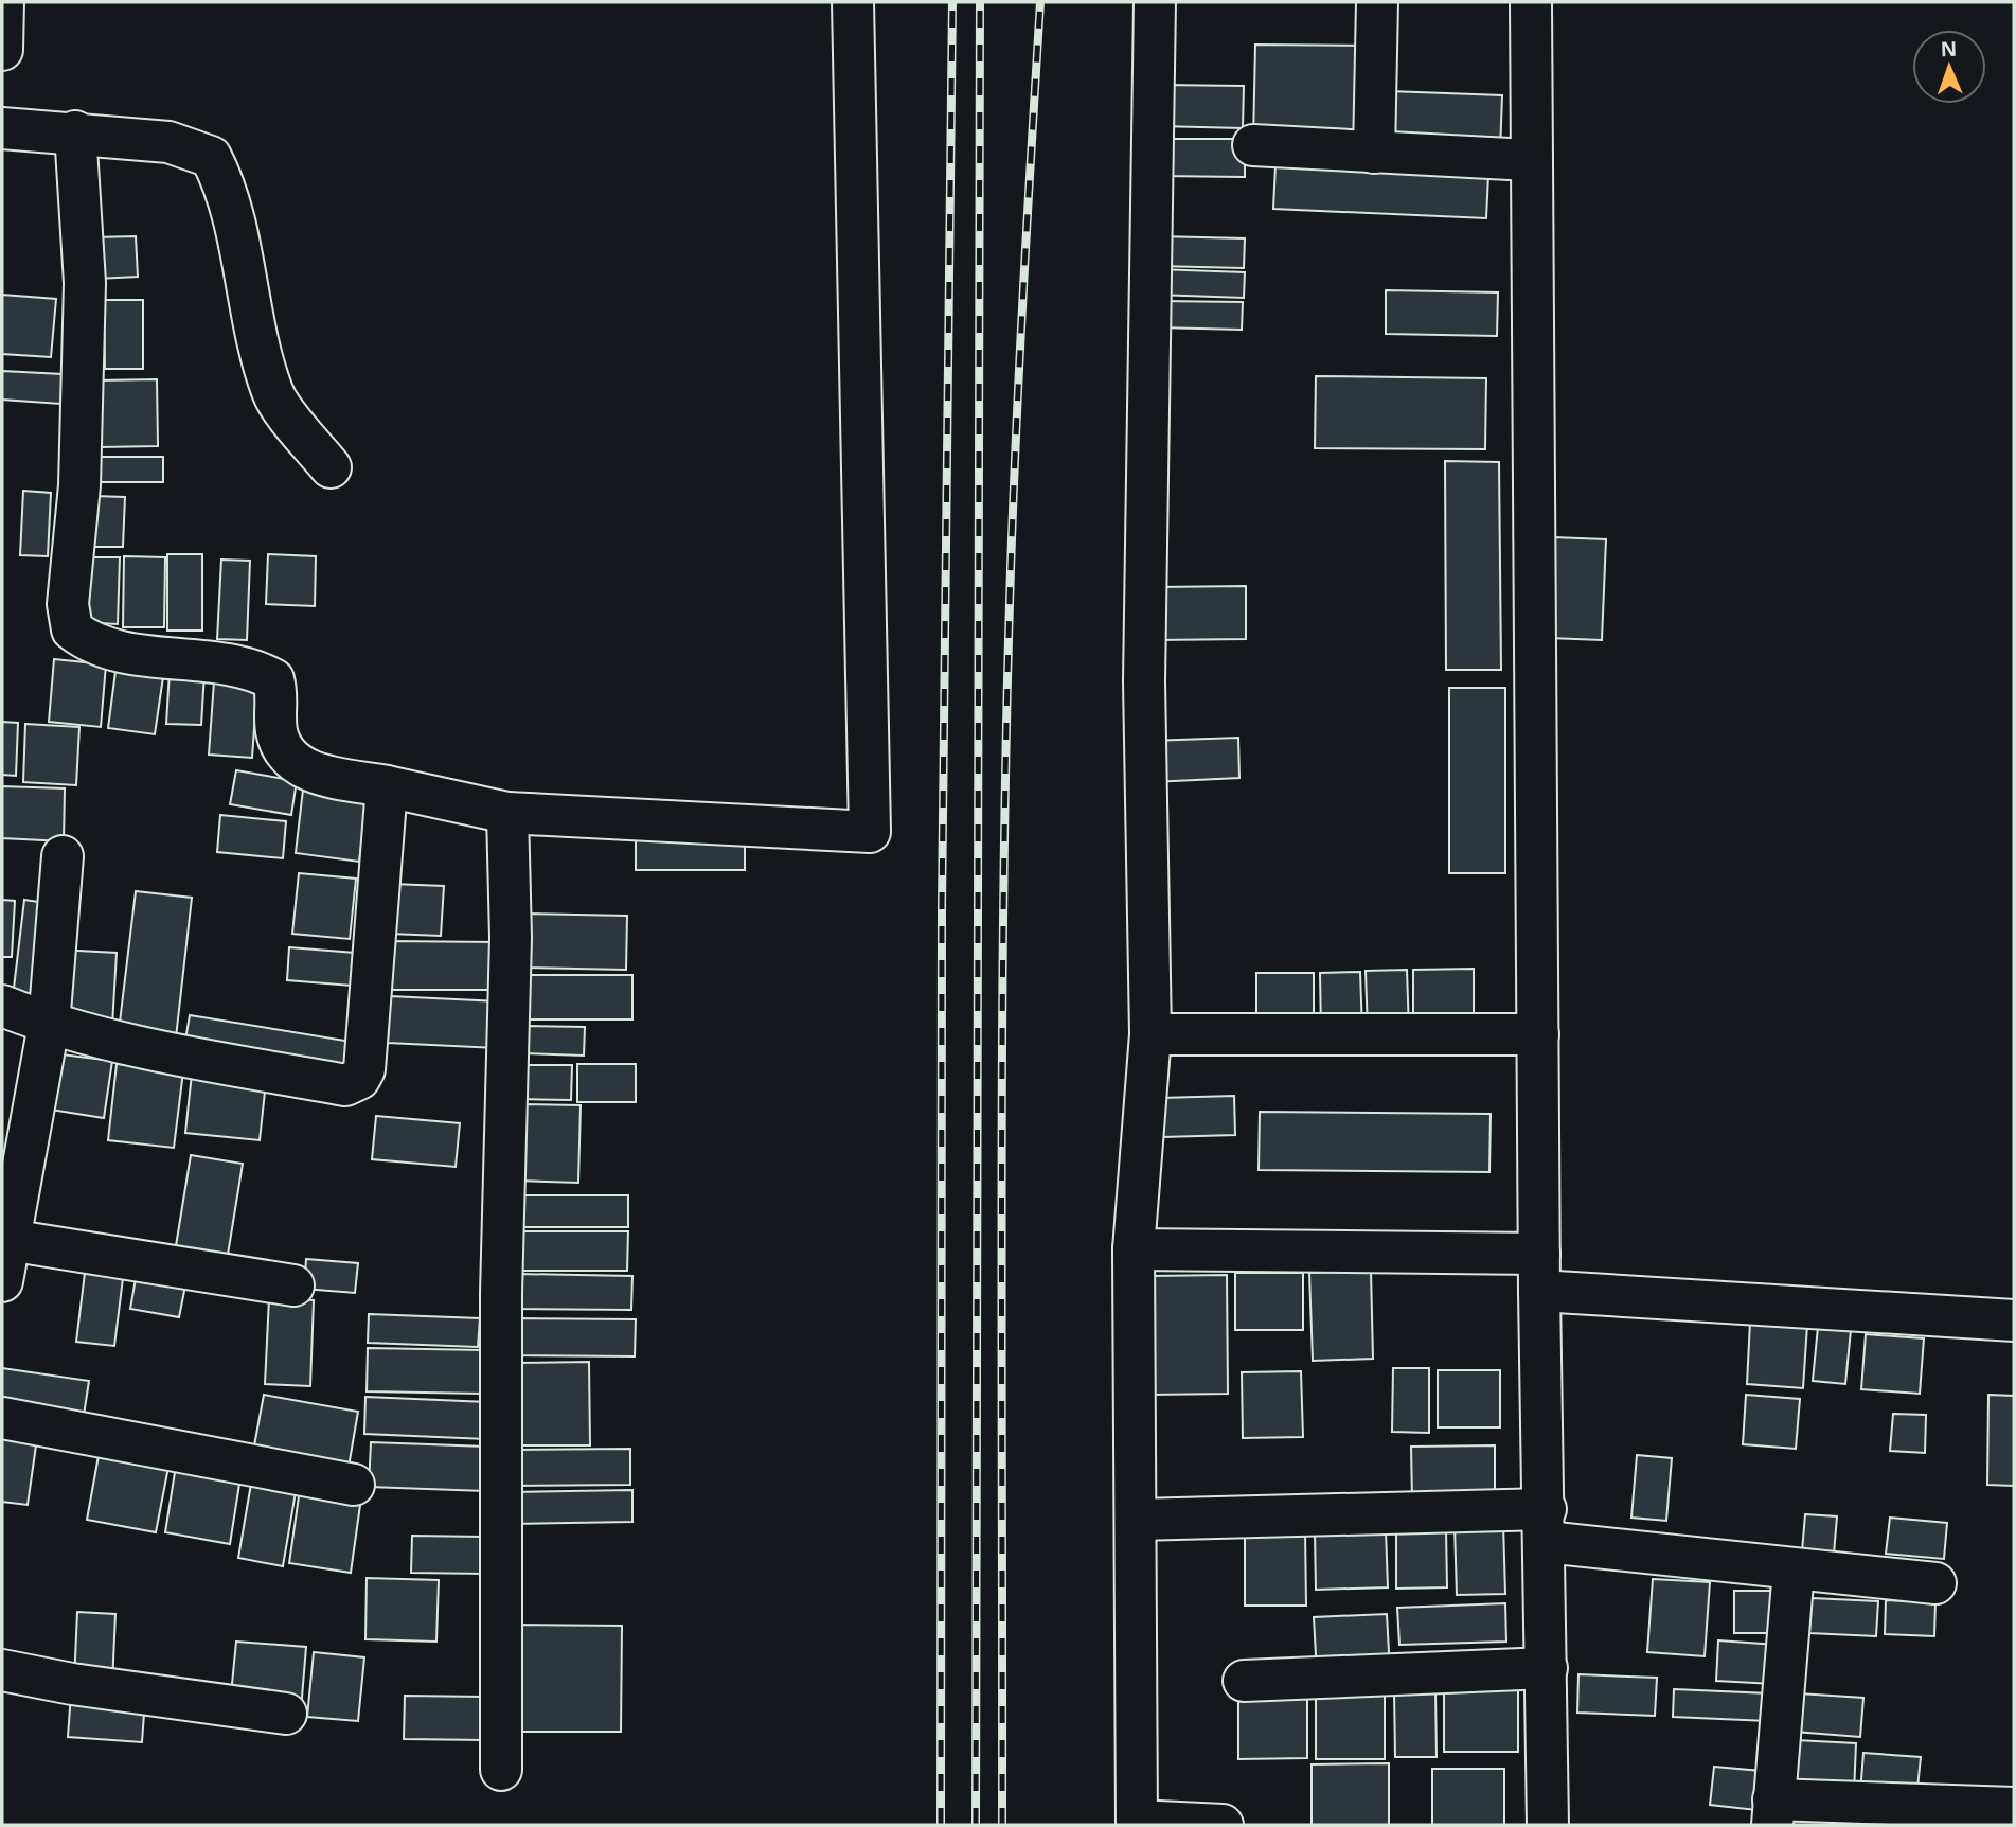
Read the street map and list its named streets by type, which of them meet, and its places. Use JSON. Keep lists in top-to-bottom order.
{
  "north": "top"
}
